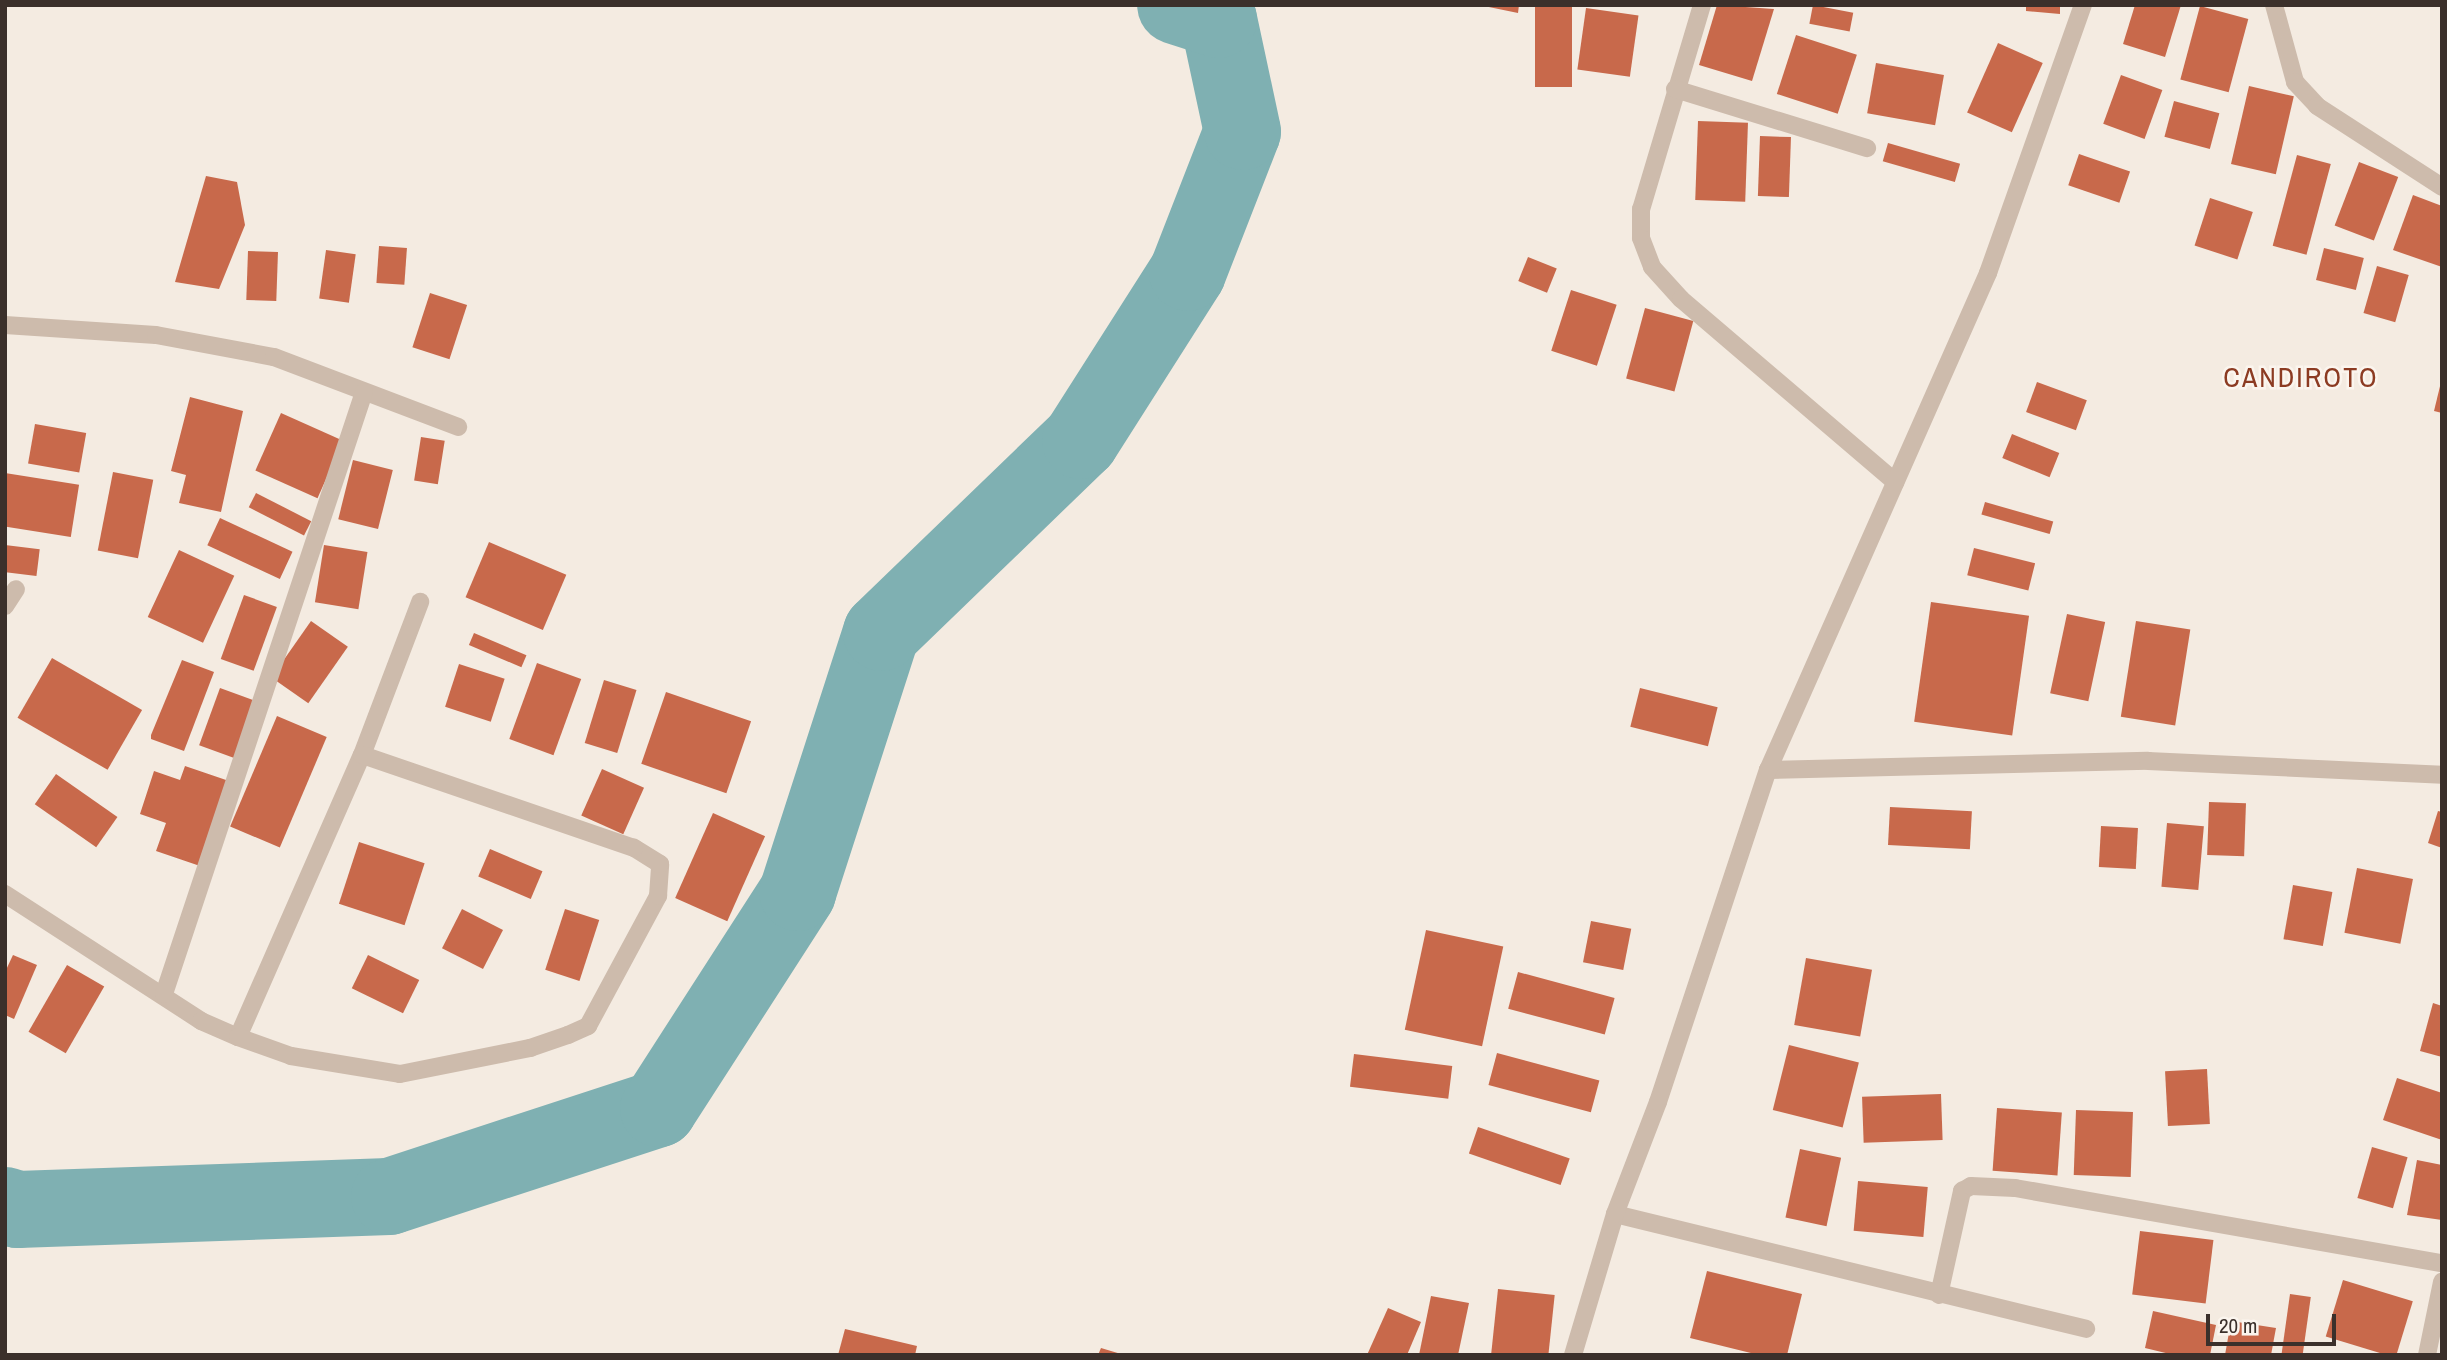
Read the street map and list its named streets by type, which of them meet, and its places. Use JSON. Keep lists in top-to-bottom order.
{
  "districts": ["CANDIROTO"],
  "scale_bar": "20 m"
}
